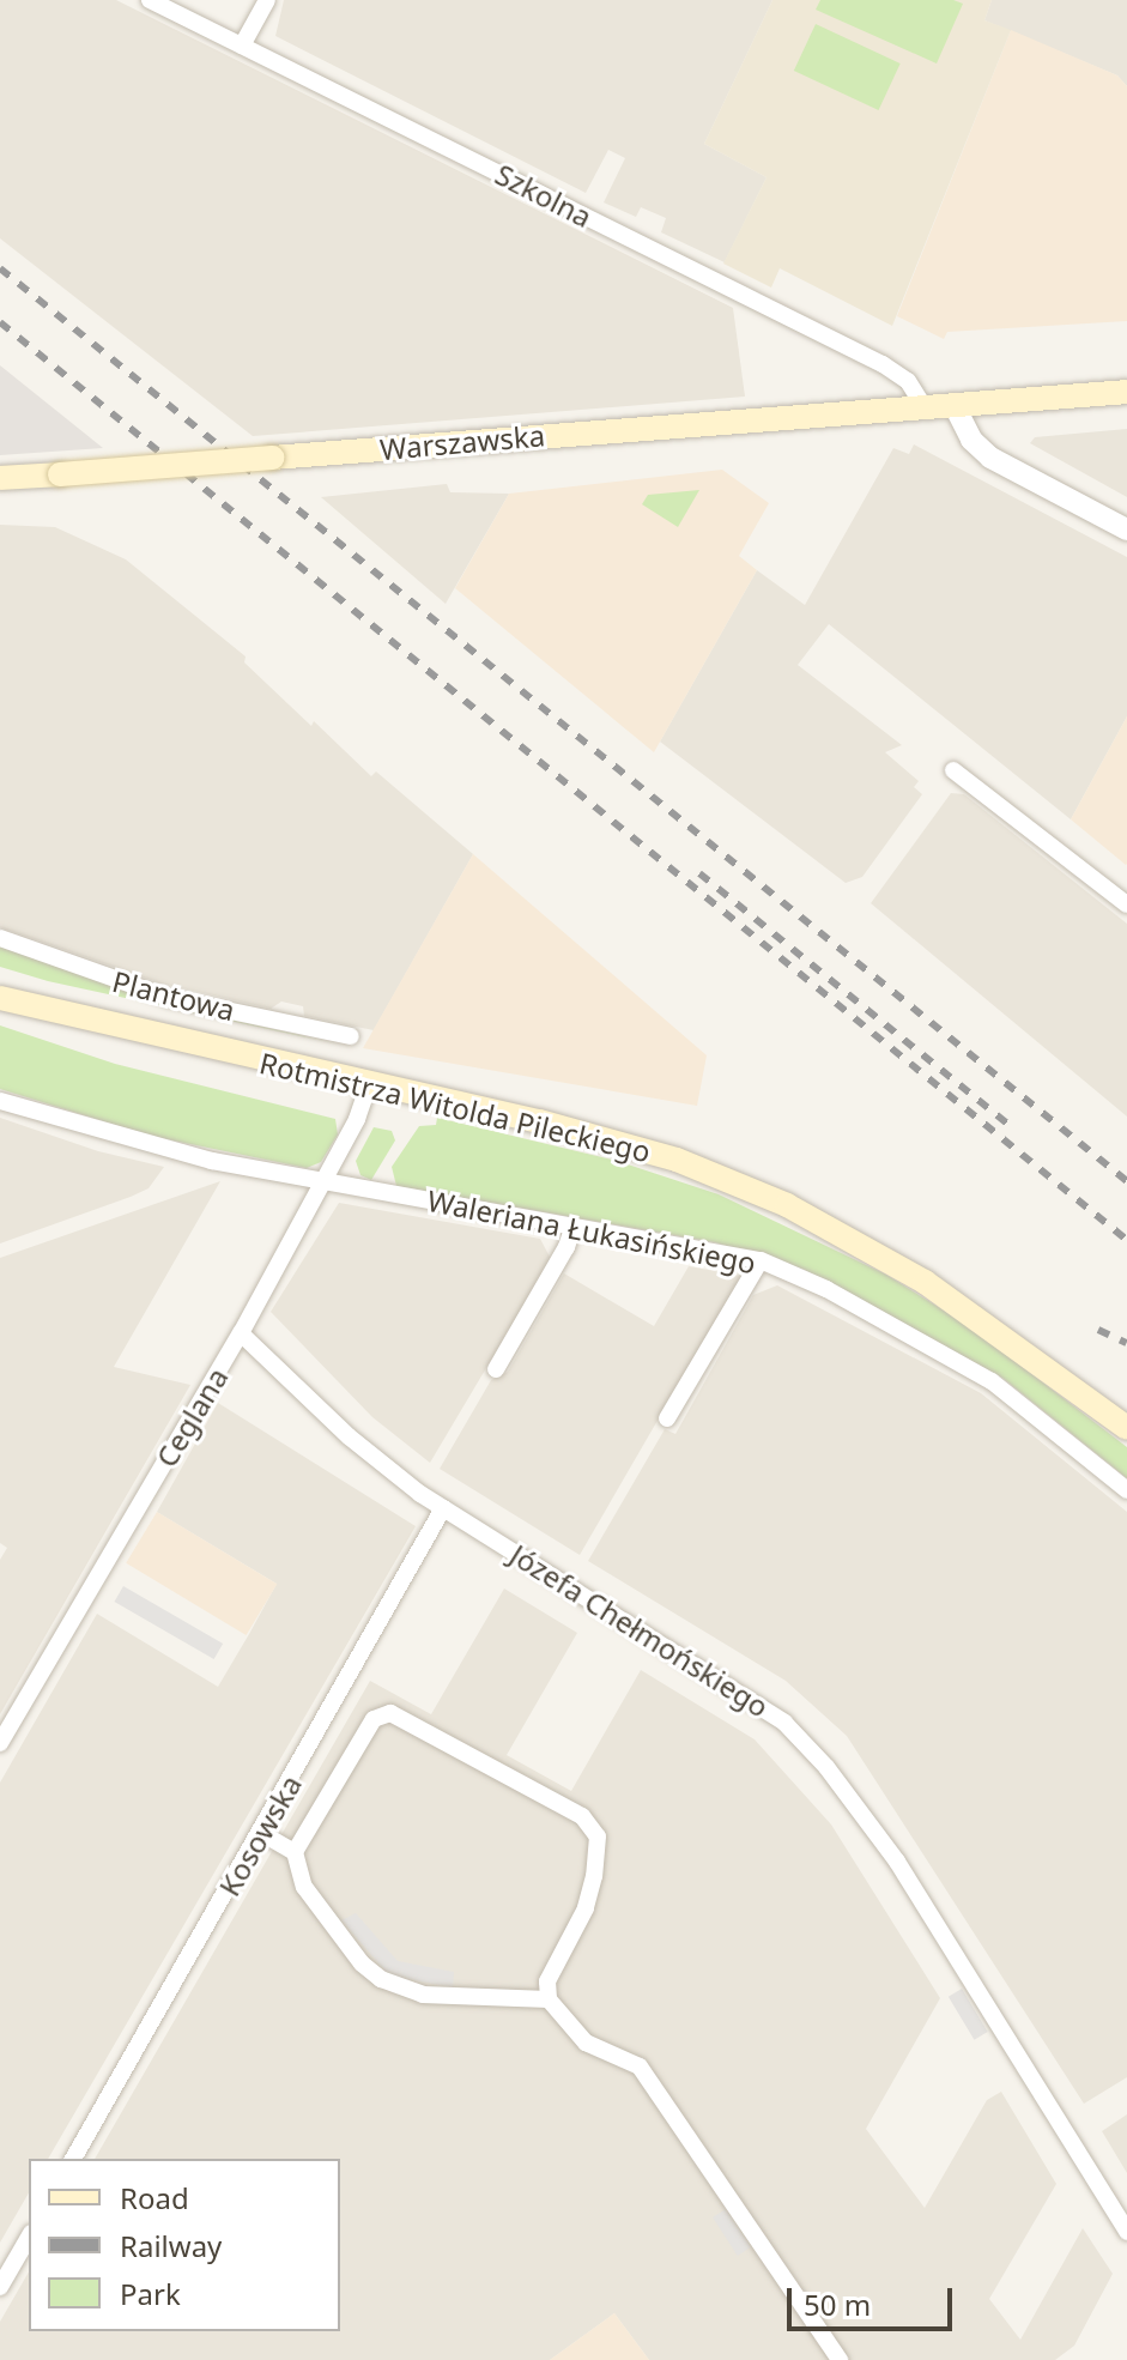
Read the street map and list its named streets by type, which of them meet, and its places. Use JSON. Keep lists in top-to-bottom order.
{
  "streets": {
    "main road": ["Warszawska", "Rotmistrza Witolda Pileckiego"],
    "street": [
      "Szkolna",
      "Plantowa",
      "Waleriana Łukasińskiego",
      "Ceglana",
      "Józefa Chełmońskiego",
      "Kosowska"
    ]
  },
  "crossings": [
    ["Szkolna", "Warszawska"],
    ["Rotmistrza Witolda Pileckiego", "Ceglana"],
    ["Waleriana Łukasińskiego", "Ceglana"],
    ["Ceglana", "Józefa Chełmońskiego"],
    ["Józefa Chełmońskiego", "Kosowska"]
  ],
  "legend": ["Road", "Railway", "Park"],
  "scale_bar": "50 m"
}
